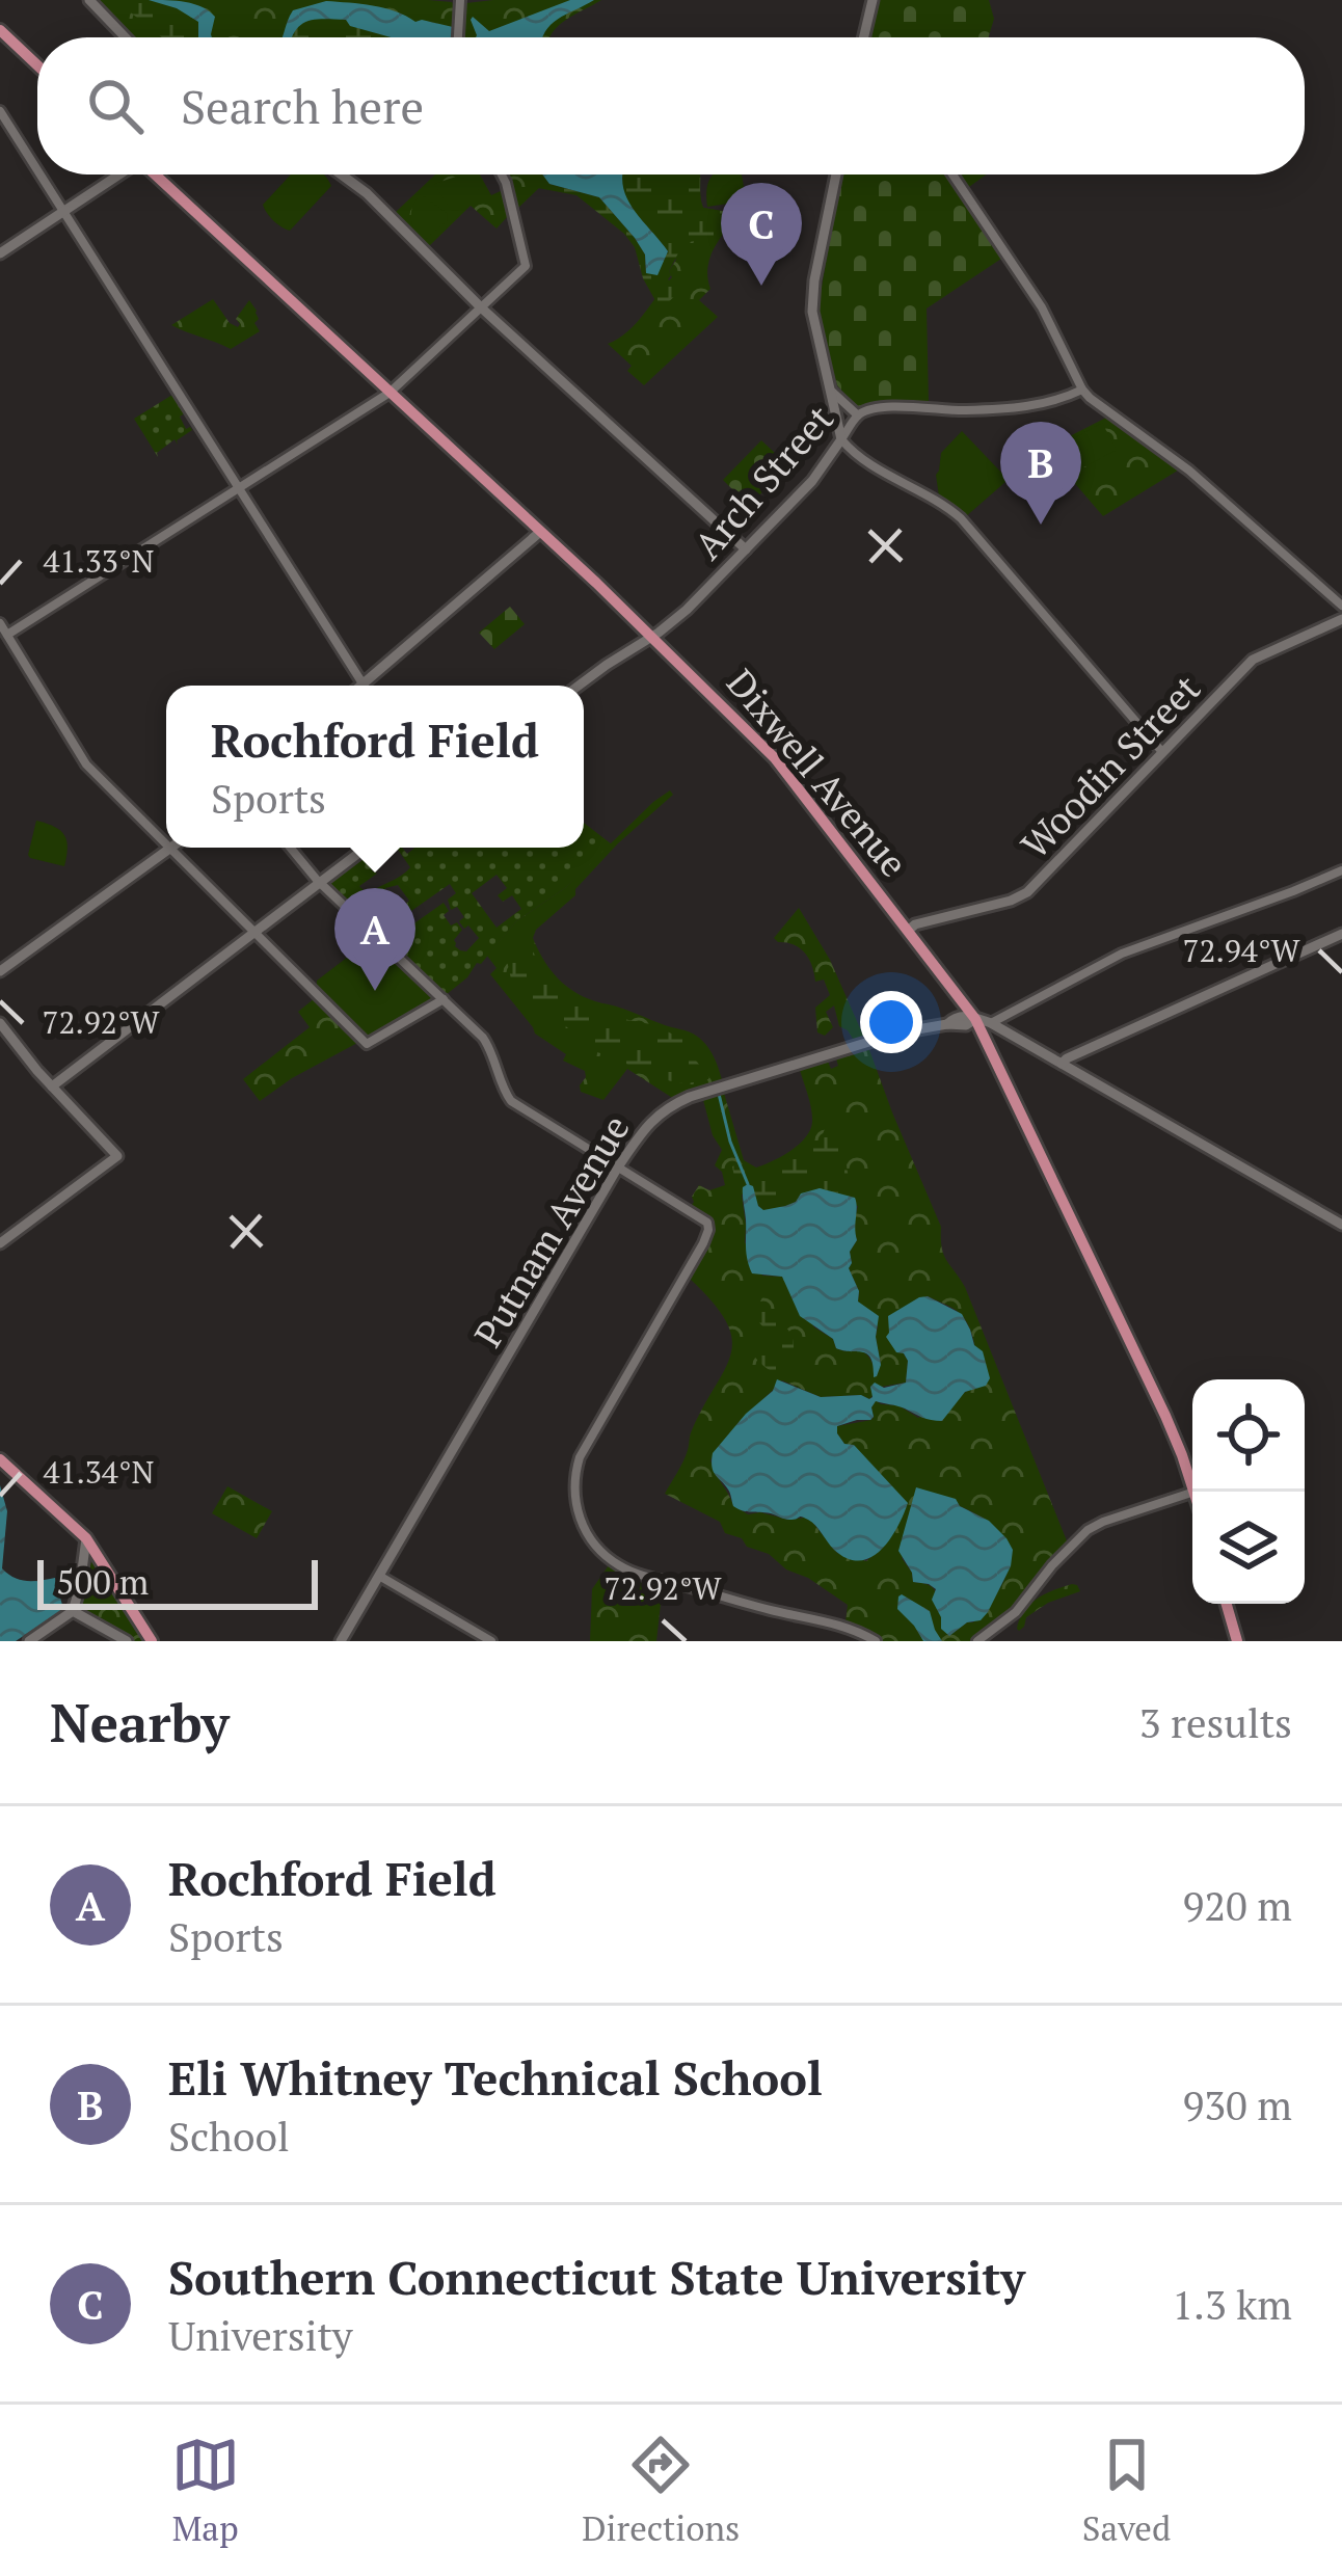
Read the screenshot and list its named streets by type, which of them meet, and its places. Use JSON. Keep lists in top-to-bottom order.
{
  "streets": {
    "main road": [
      "Arch Street",
      "Woodin Street",
      "Dixwell Avenue",
      "Putnam Avenue"
    ]
  },
  "crossings": [
    ["Arch Street", "Dixwell Avenue"],
    ["Woodin Street", "Dixwell Avenue"],
    ["Dixwell Avenue", "Putnam Avenue"]
  ],
  "scale_bar": "500 m",
  "page": {
    "search": "Search here",
    "pins": ["C", "B", "A"],
    "popup": ["Rochford Field", "Sports"],
    "scale": "500 m",
    "heading": ["Nearby", "3 results"],
    "list": [
      {
        "mark": "A",
        "name": "Rochford Field",
        "note": "Sports",
        "value": "920 m"
      },
      {
        "mark": "B",
        "name": "Eli Whitney Technical School",
        "note": "School",
        "value": "930 m"
      },
      {
        "mark": "C",
        "name": "Southern Connecticut State University",
        "note": "University",
        "value": "1.3 km"
      }
    ],
    "nav": ["Map", "Directions", "Saved"]
  },
  "coordinates": [
    "41.33°N",
    "72.94°W",
    "72.92°W",
    "41.34°N"
  ]
}
